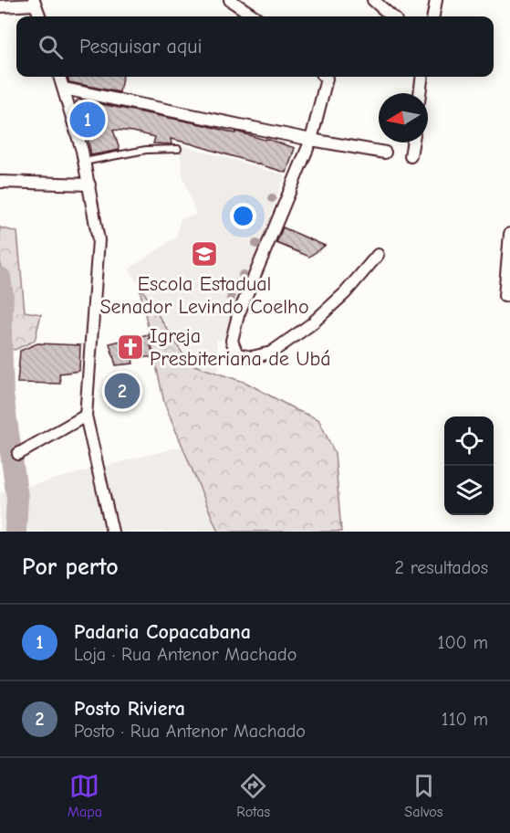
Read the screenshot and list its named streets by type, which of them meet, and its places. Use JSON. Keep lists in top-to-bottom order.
{
  "places": {
    "school or university": ["Escola Estadual Senador Levindo Coelho"],
    "church": ["Igreja Presbiteriana de Ubá"]
  },
  "north": "left",
  "page": {
    "search": "Pesquisar aqui",
    "pins": ["1", "2"],
    "heading": ["Por perto", "2 resultados"],
    "list": [
      {
        "mark": "1",
        "name": "Padaria Copacabana",
        "note": "Loja · Rua Antenor Machado",
        "value": "100 m"
      },
      {
        "mark": "2",
        "name": "Posto Riviera",
        "note": "Posto · Rua Antenor Machado",
        "value": "110 m"
      }
    ],
    "nav": ["Mapa", "Rotas", "Salvos"]
  }
}
